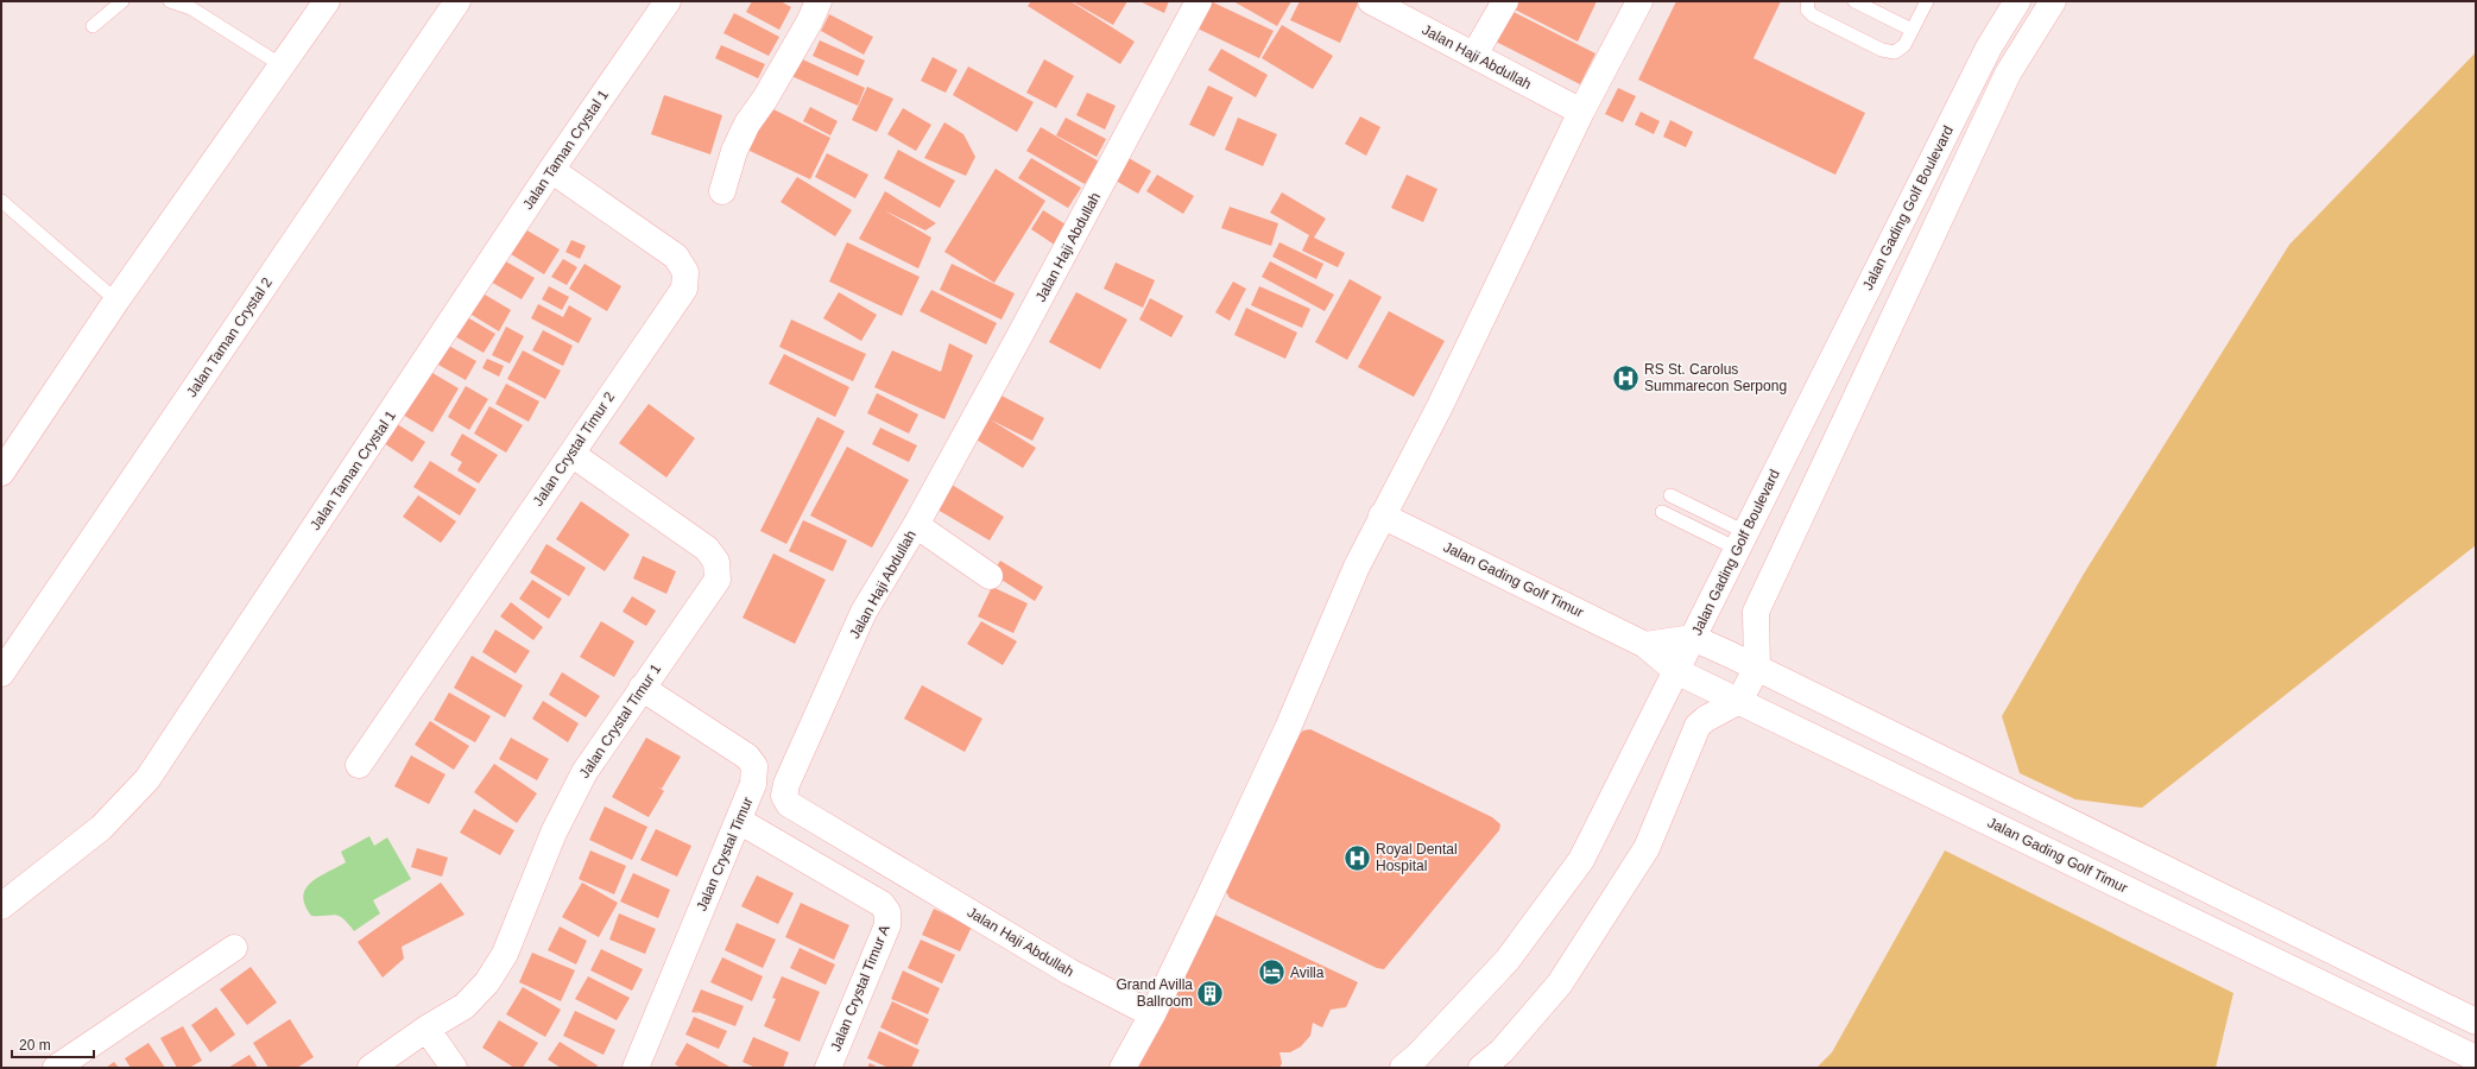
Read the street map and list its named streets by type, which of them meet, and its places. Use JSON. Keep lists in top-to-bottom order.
{
  "streets": {
    "street": [
      "Jalan Haji Abdullah",
      "Jalan Taman Crystal 1",
      "Jalan Gading Golf Boulevard",
      "Jalan Taman Crystal 2",
      "Jalan Crystal Timur 2",
      "Jalan Gading Golf Timur",
      "Jalan Crystal Timur 1",
      "Jalan Crystal Timur",
      "Jalan Crystal Timur A"
    ]
  },
  "crossings": [
    ["Jalan Taman Crystal 1", "Jalan Crystal Timur 2"],
    ["Jalan Gading Golf Boulevard", "Jalan Gading Golf Timur"],
    ["Jalan Crystal Timur 2", "Jalan Crystal Timur 1"],
    ["Jalan Crystal Timur 1", "Jalan Crystal Timur"],
    ["Jalan Crystal Timur", "Jalan Crystal Timur A"]
  ],
  "places": {
    "hospital": ["RS St. Carolus Summarecon Serpong", "Royal Dental Hospital"],
    "hotel": ["Avilla"],
    "building": ["Grand Avilla Ballroom"]
  },
  "scale_bar": "20 m"
}
